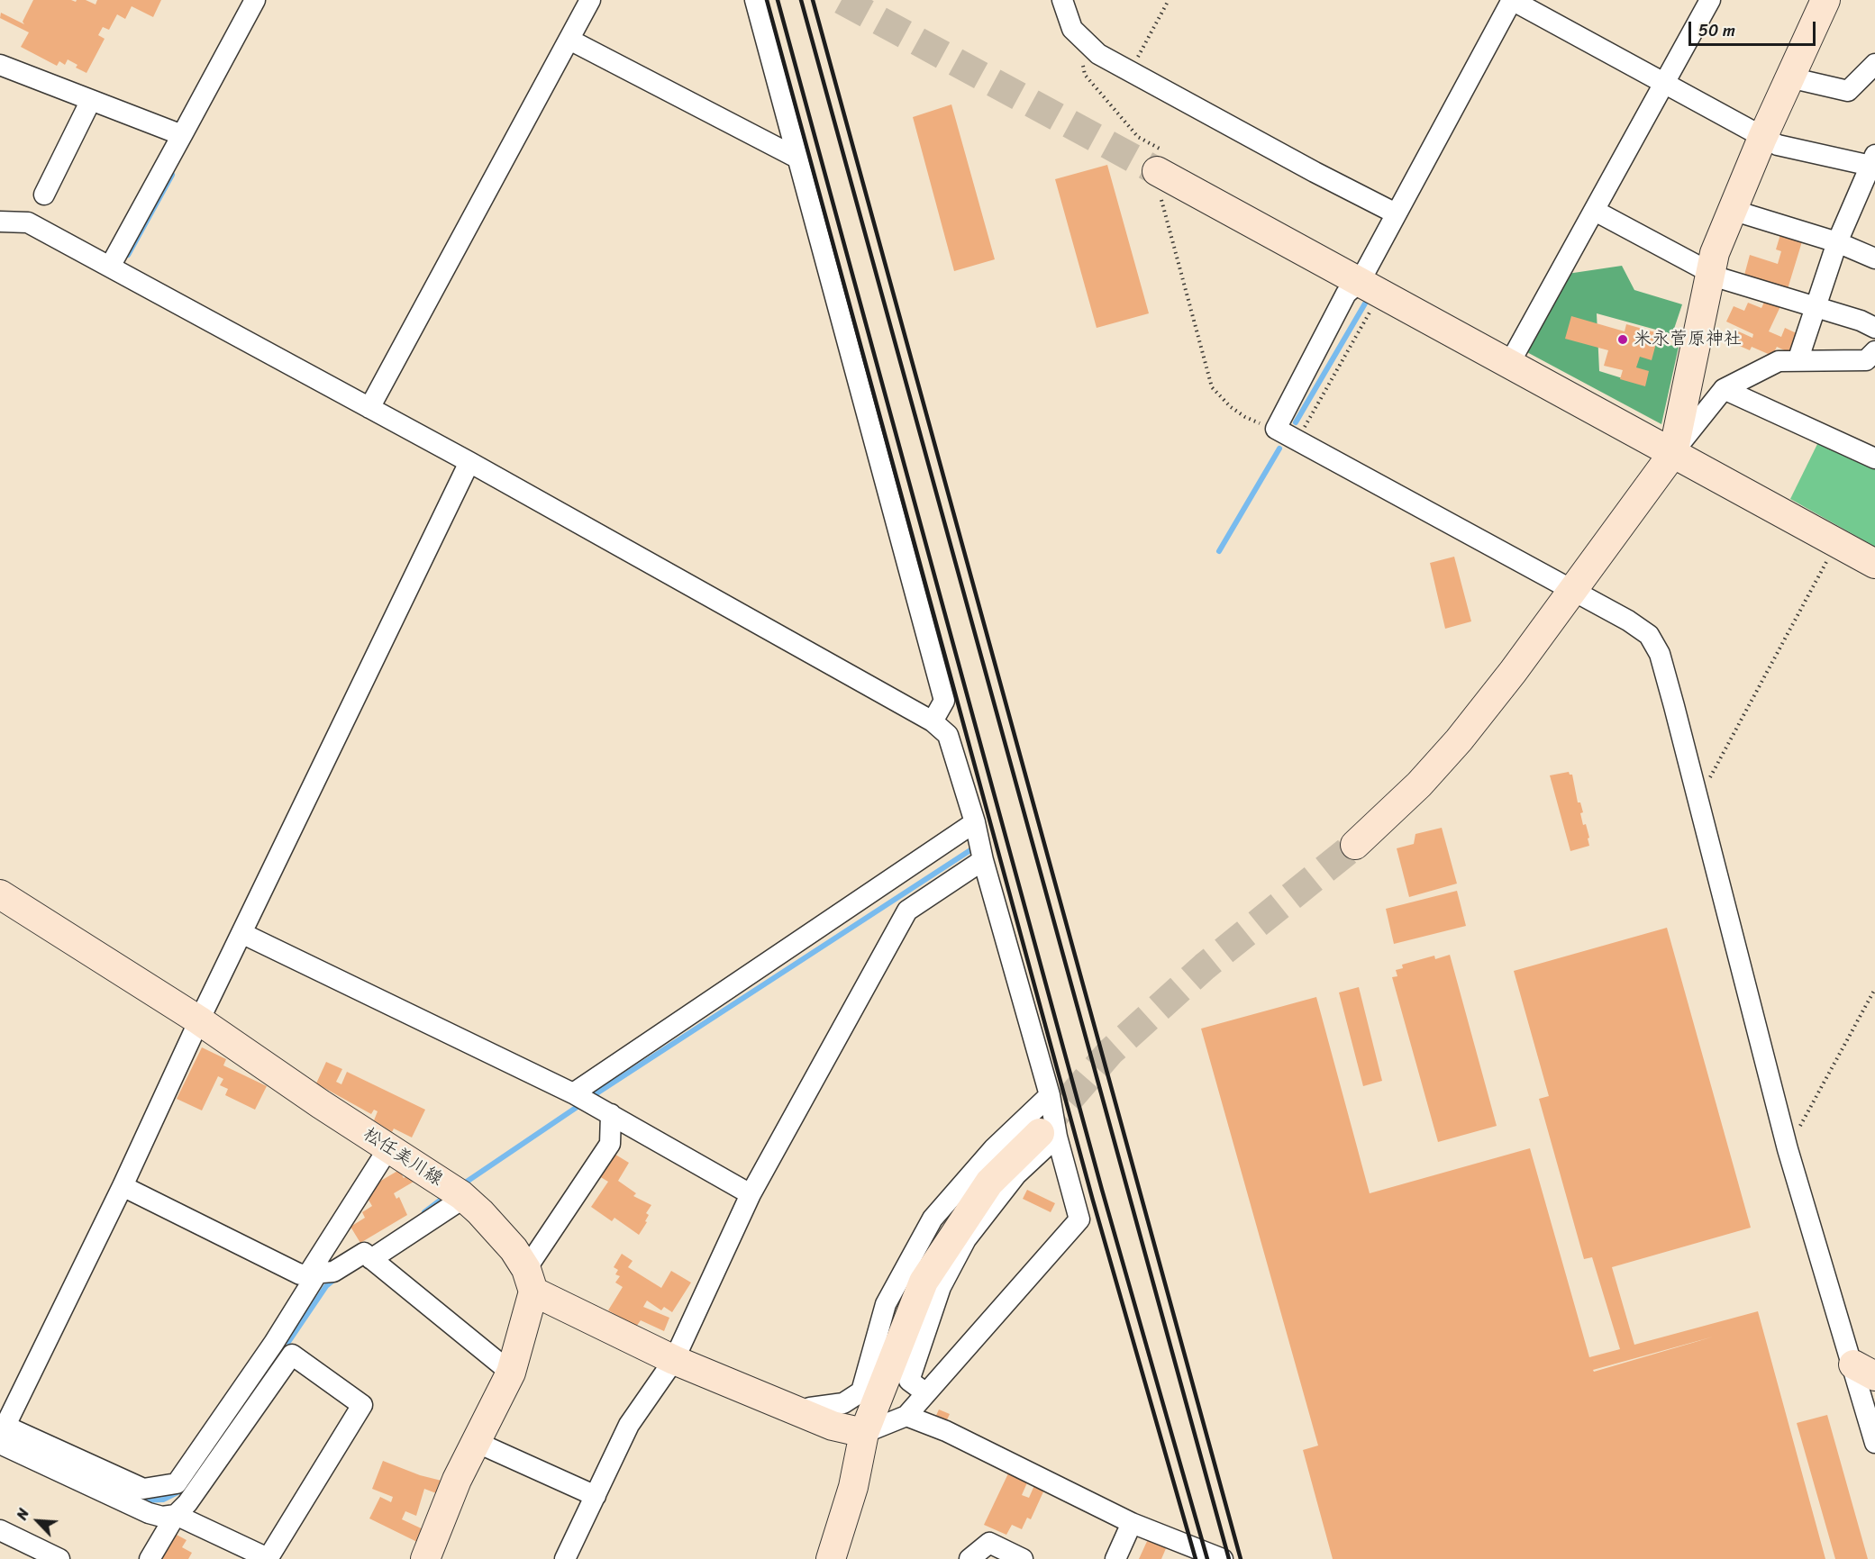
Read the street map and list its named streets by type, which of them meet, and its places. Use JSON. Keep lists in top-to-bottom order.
{
  "streets": {
    "street": ["松任美川線"]
  },
  "places": ["米永菅原神社"],
  "scale_bar": "50 m",
  "north": "top left"
}
